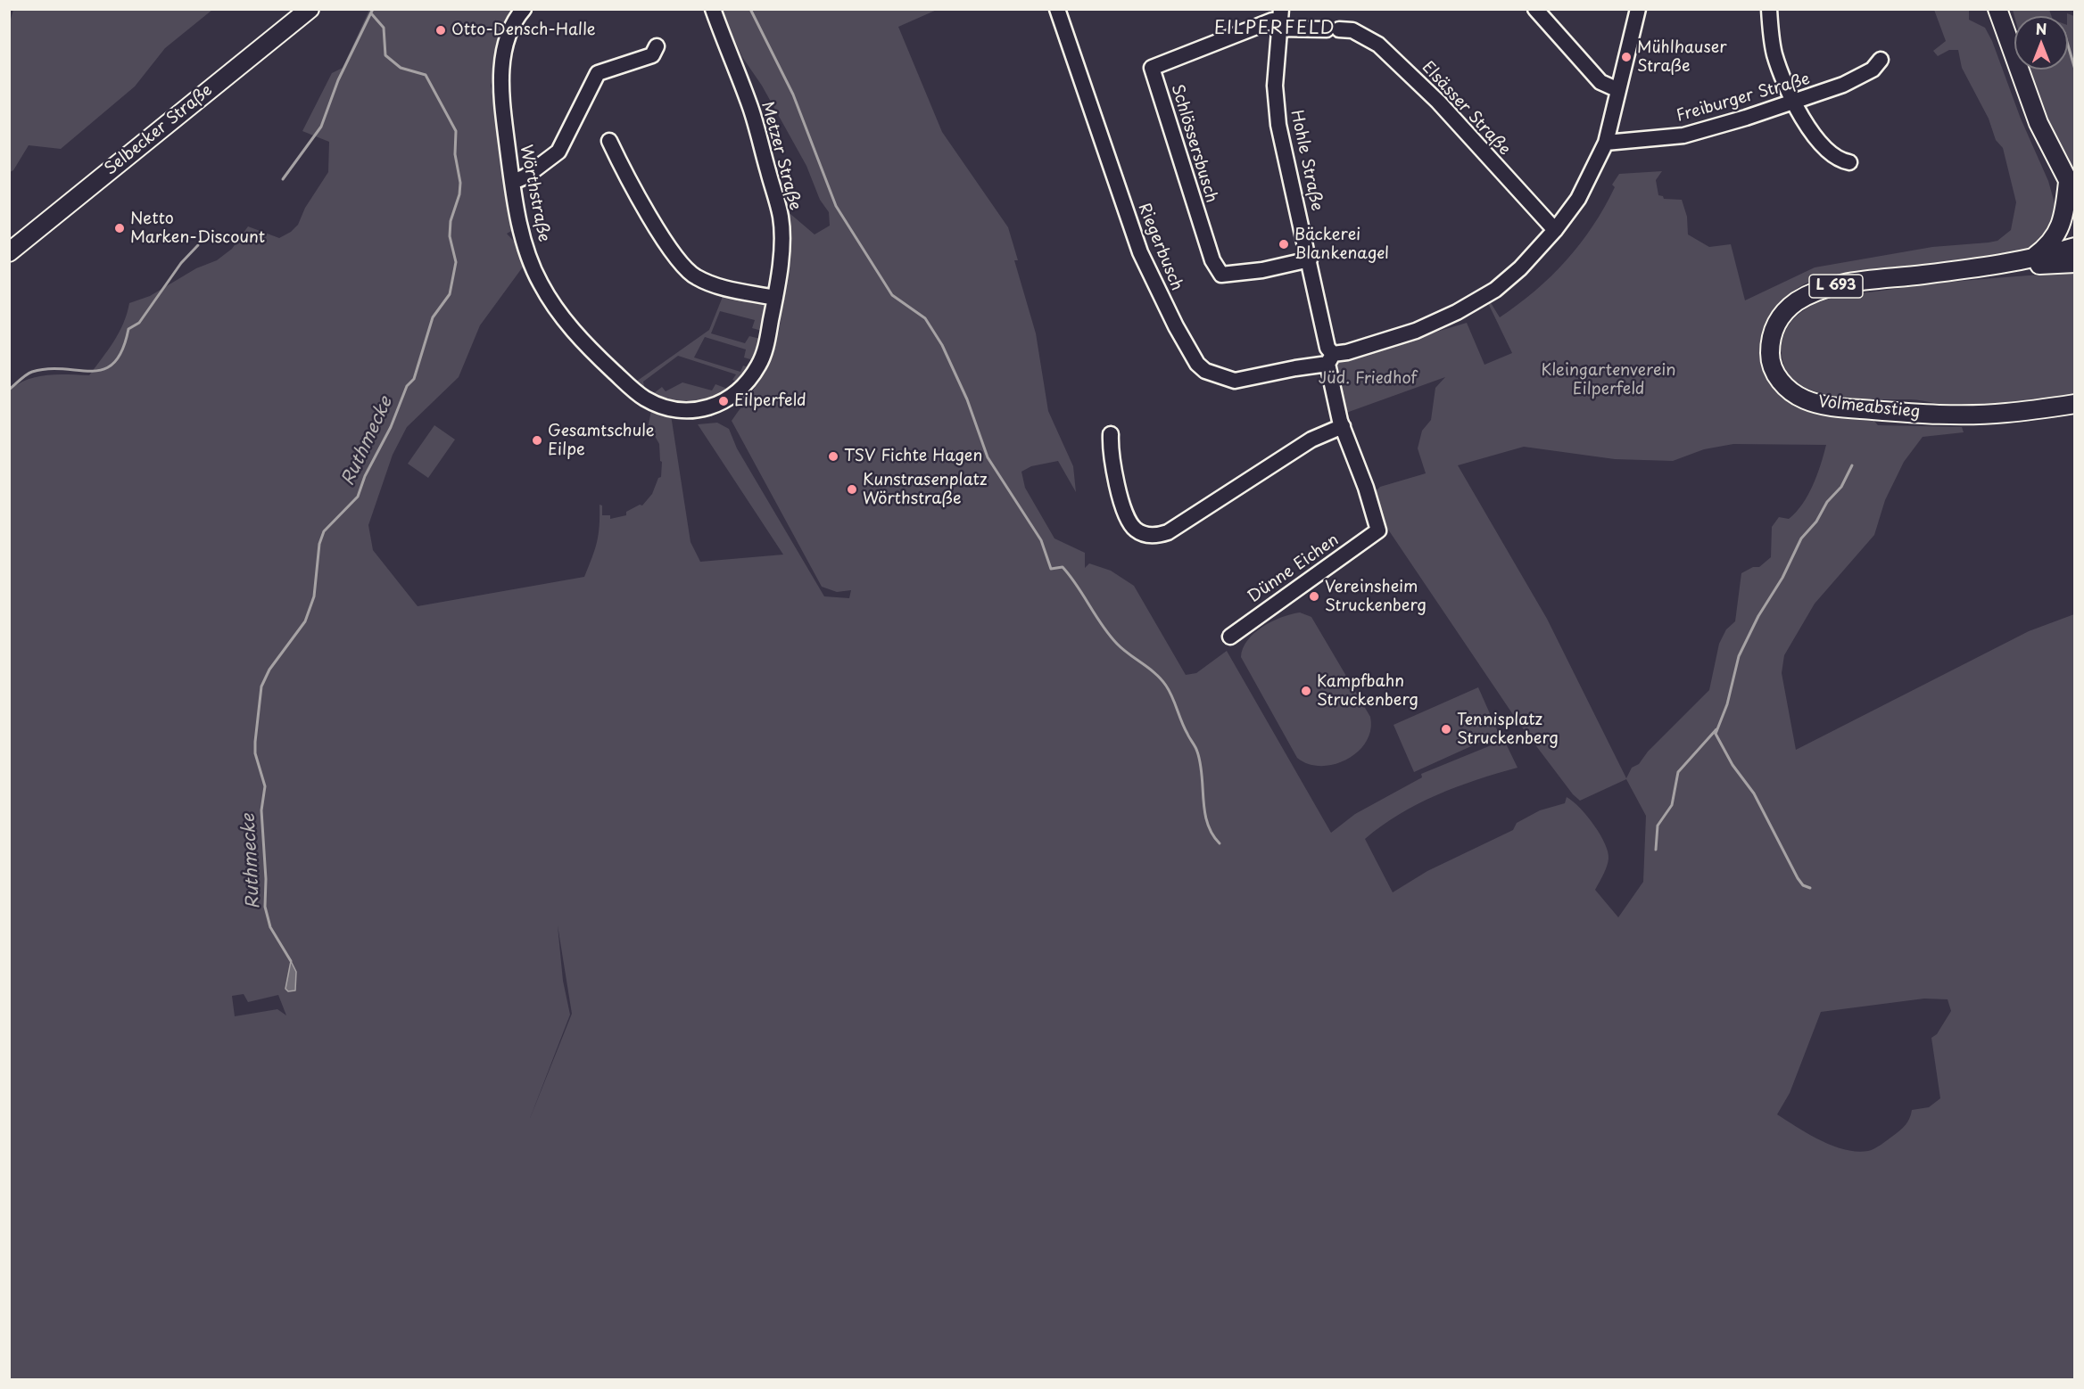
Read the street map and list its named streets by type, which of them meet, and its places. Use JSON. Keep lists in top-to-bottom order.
{
  "streets": {
    "main road": ["Selbecker Straße", "L 693", "Volmeabstieg"],
    "street": [
      "Freiburger Straße",
      "Elsässer Straße",
      "Schlössersbusch",
      "Metzer Straße",
      "Hohle Straße",
      "Wörthstraße",
      "Riegerbusch",
      "Dünne Eichen"
    ]
  },
  "crossings": [
    ["Freiburger Straße", "Riegerbusch"],
    ["Elsässer Straße", "Schlössersbusch"],
    ["Elsässer Straße", "Hohle Straße"],
    ["Elsässer Straße", "Riegerbusch"],
    ["Schlössersbusch", "Hohle Straße"],
    ["Metzer Straße", "Wörthstraße"],
    ["Hohle Straße", "Riegerbusch"],
    ["Hohle Straße", "Dünne Eichen"]
  ],
  "districts": ["EILPERFELD"],
  "water": ["Ruthmecke"],
  "parks": ["Kleingartenverein Eilperfeld", "Jüd. Friedhof"],
  "places": [
    "Otto-Densch-Halle",
    "Mühlhauser Straße",
    "Netto Marken-Discount",
    "Bäckerei Blankenagel",
    "Eilperfeld",
    "Gesamtschule Eilpe",
    "TSV Fichte Hagen",
    "Kunstrasenplatz Wörthstraße",
    "Vereinsheim Struckenberg",
    "Kampfbahn Struckenberg",
    "Tennisplatz Struckenberg"
  ],
  "north": "top"
}
